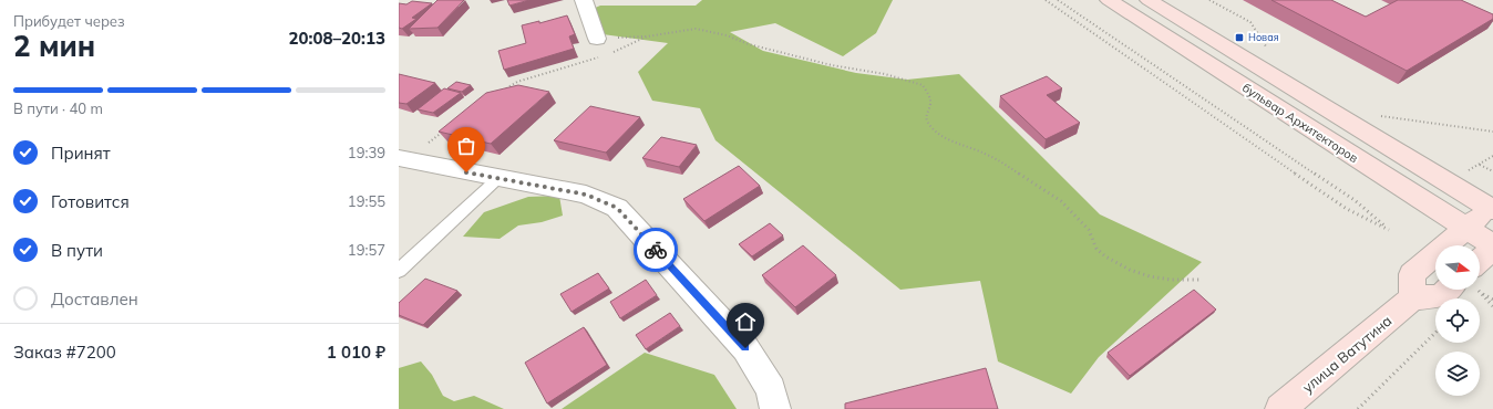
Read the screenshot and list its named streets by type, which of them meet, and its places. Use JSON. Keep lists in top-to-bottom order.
{
  "streets": {
    "main road": ["бульвар Архитекторов", "улица Ватутина"]
  },
  "places": {
    "transit": ["Новая"]
  },
  "north": "right",
  "page": {
    "heading": ["2 мин", "Прибудет через", "20:08–20:13"],
    "panel": ["Заказ #7200", "1 010 ₽"],
    "bar": "В пути · 40 m",
    "list": [
      ["Принят", "19:39"],
      ["Готовится", "19:55"],
      ["В пути", "19:57"],
      "Доставлен"
    ]
  }
}
